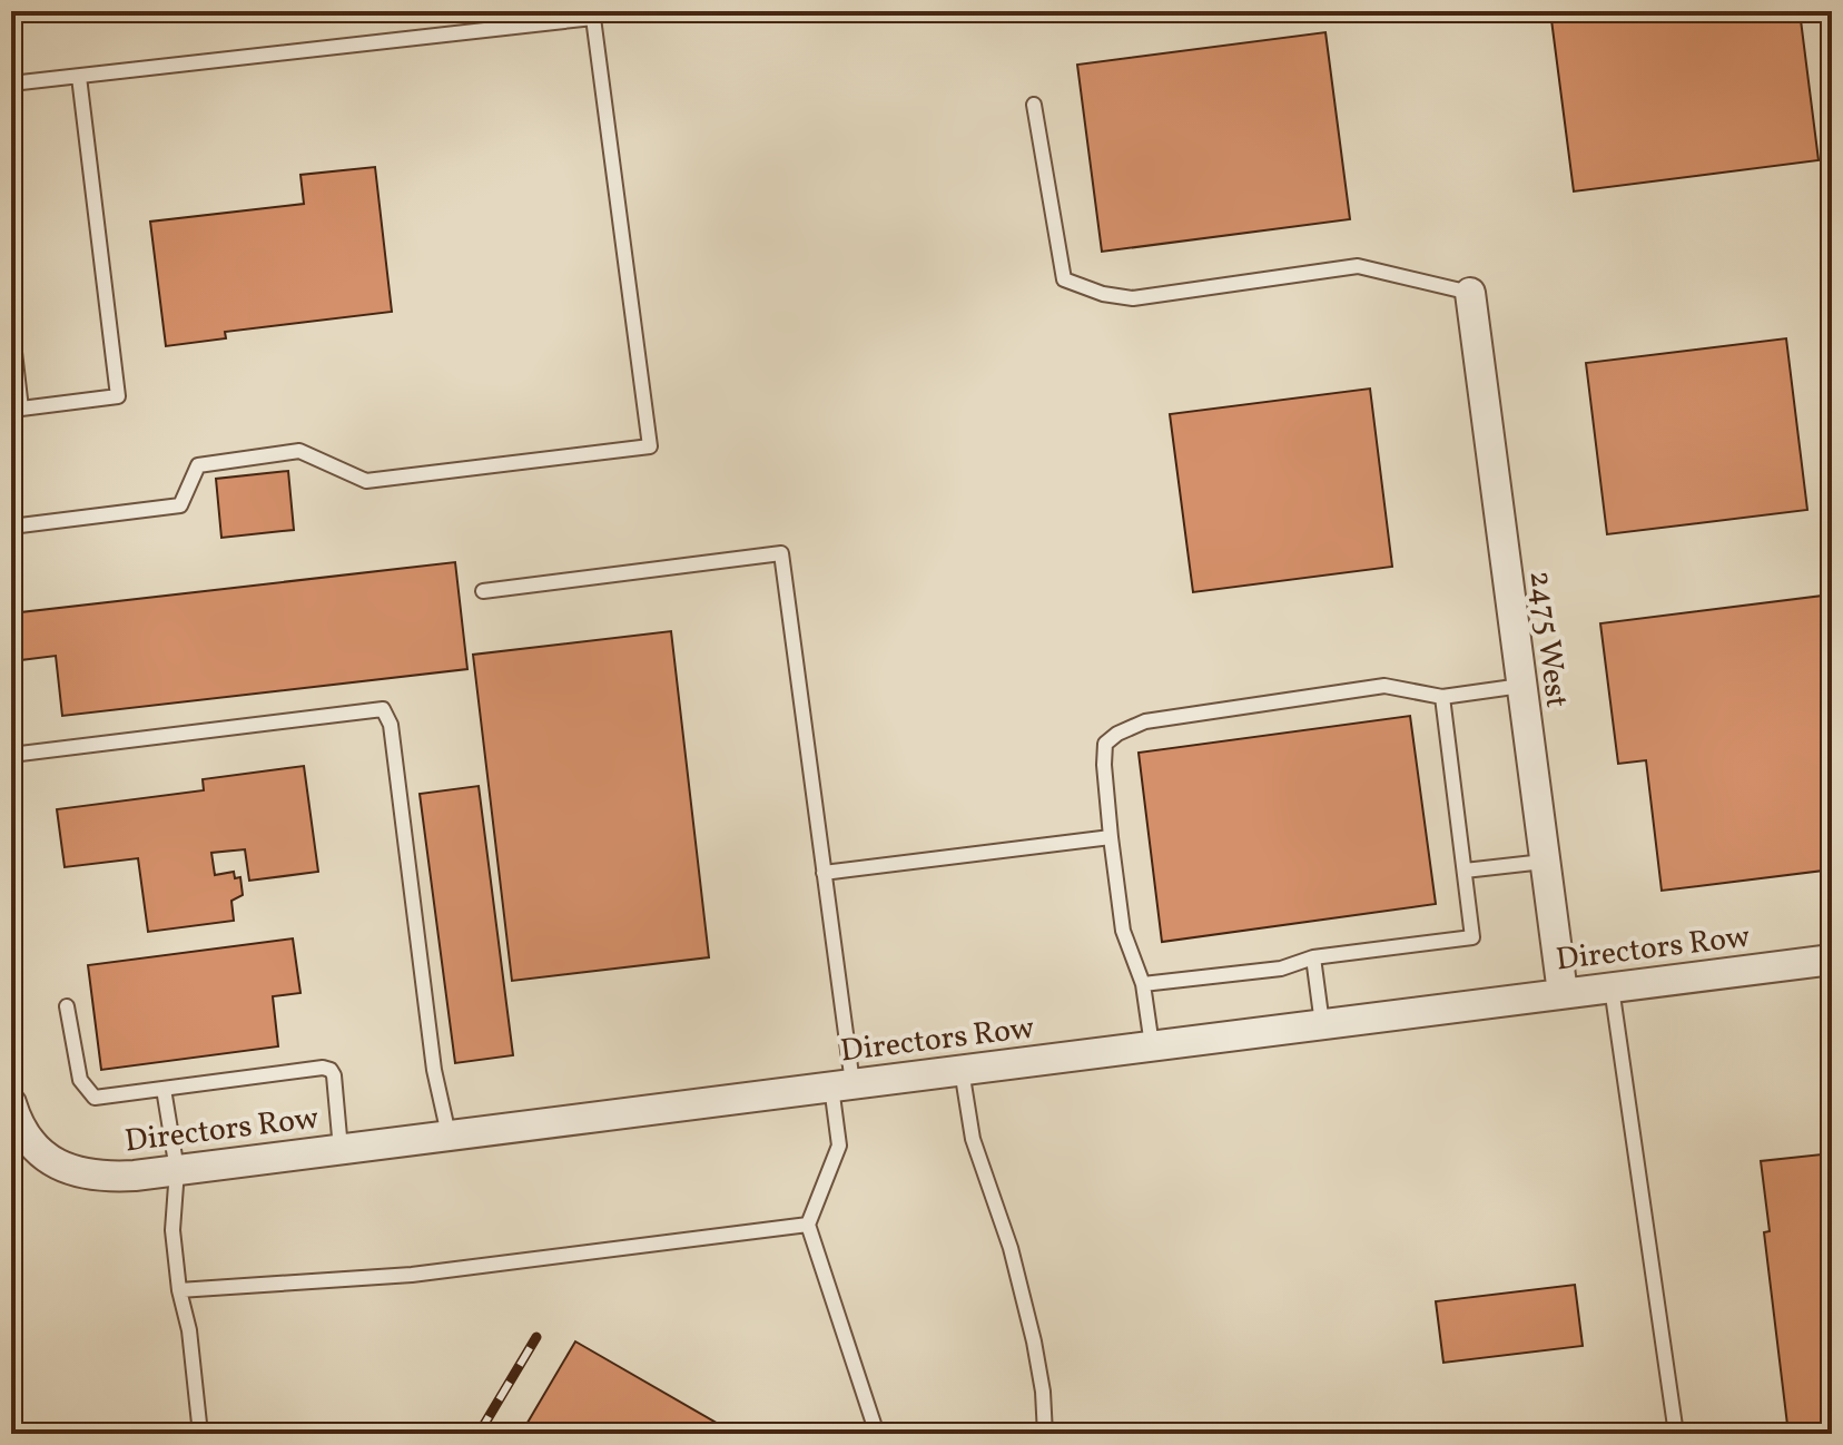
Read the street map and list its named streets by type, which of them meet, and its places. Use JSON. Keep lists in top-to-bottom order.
{
  "streets": {
    "street": ["2475 West", "Directors Row"]
  },
  "crossings": [
    ["2475 West", "Directors Row"]
  ]
}
